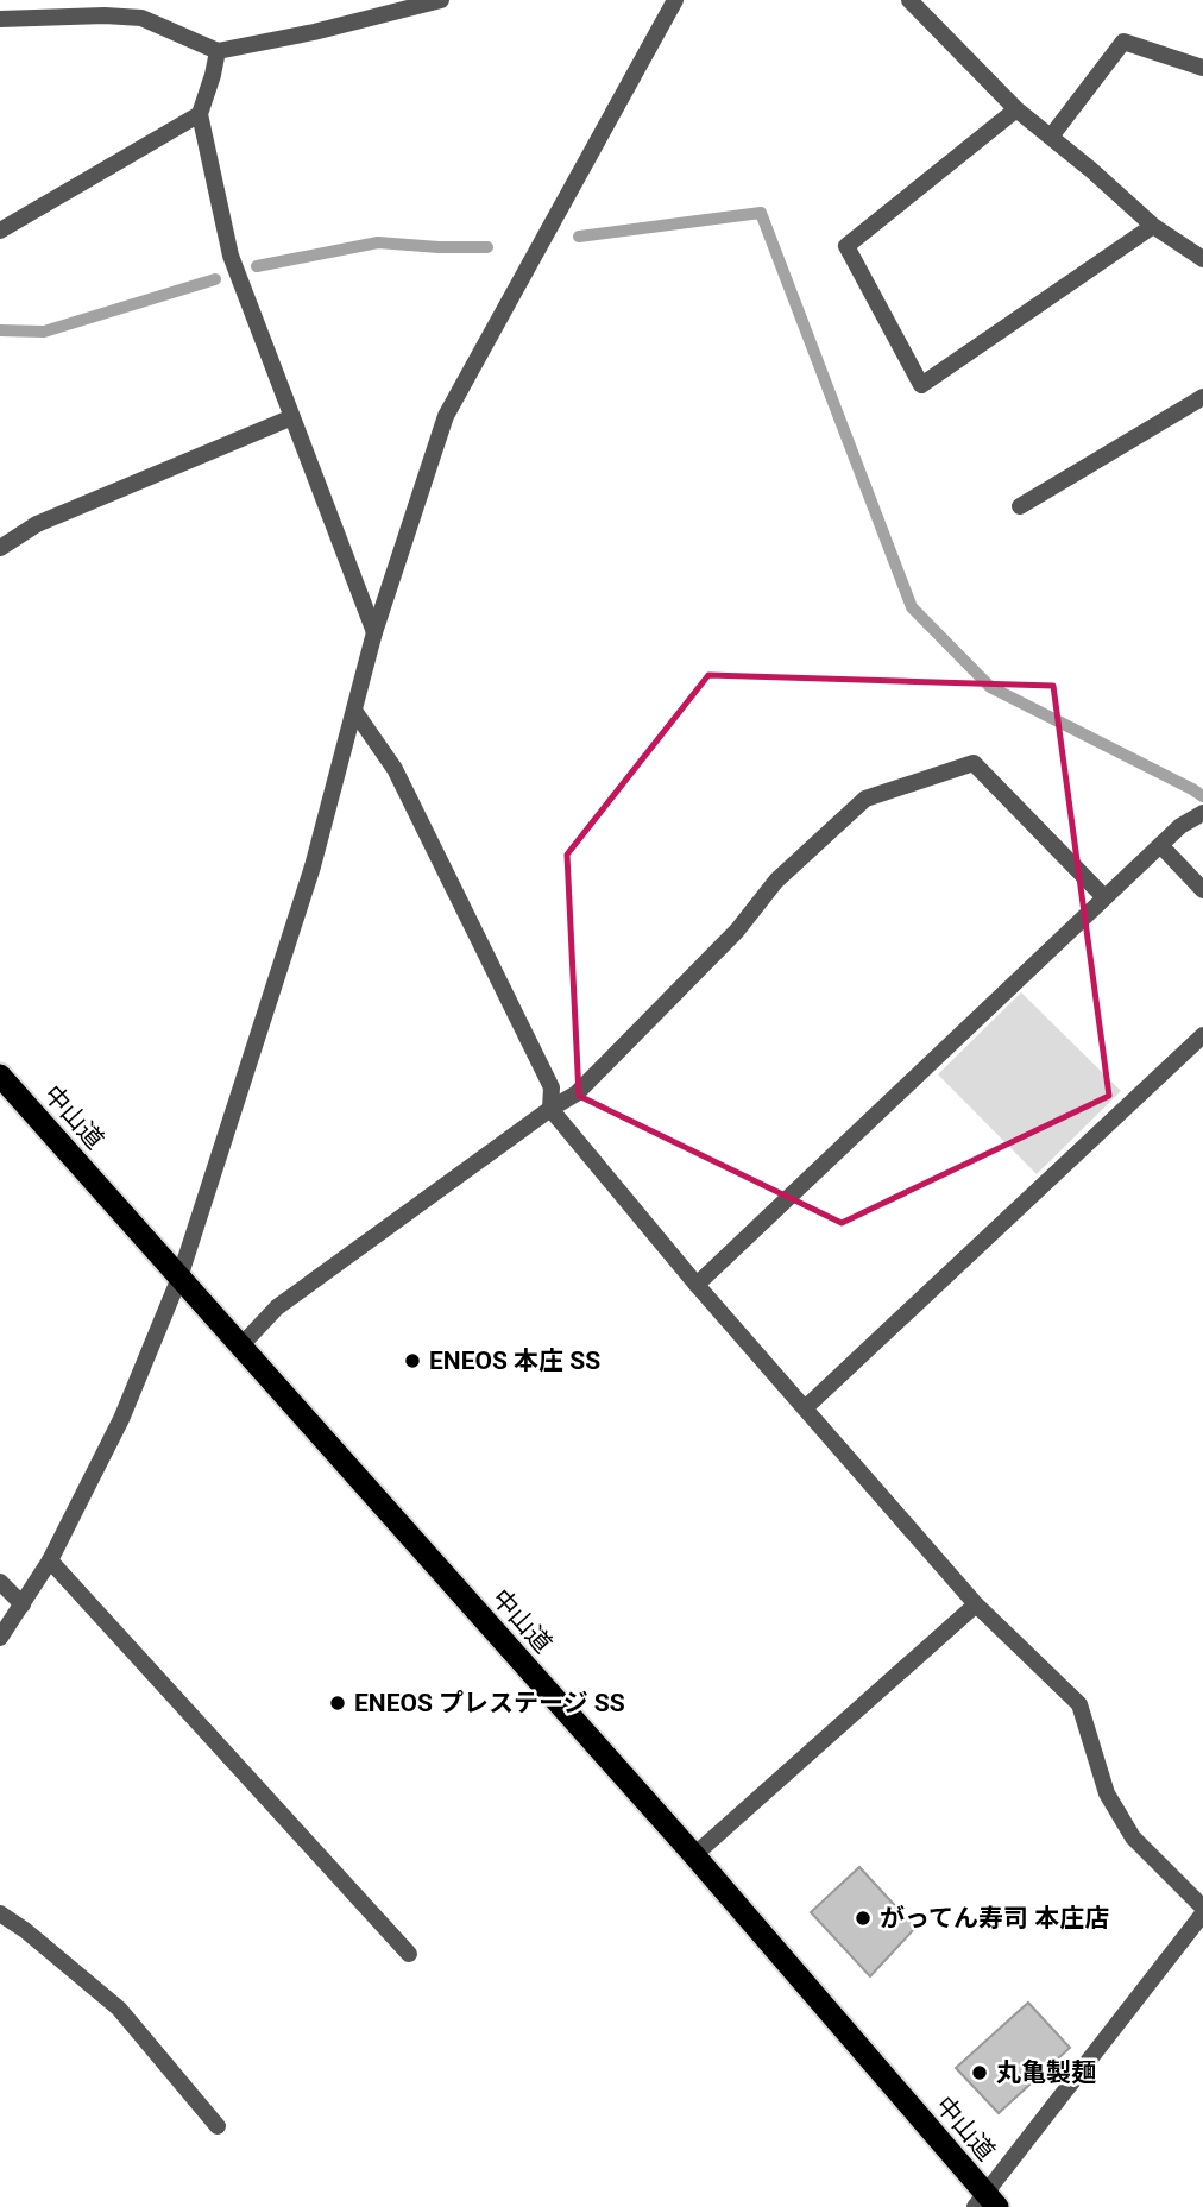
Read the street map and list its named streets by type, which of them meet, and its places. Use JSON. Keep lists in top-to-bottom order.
{
  "streets": {
    "highway": ["中山道"]
  },
  "places": [
    "ENEOS 本庄 SS",
    "ENEOS プレステージ SS",
    "がってん寿司 本庄店",
    "丸亀製麺"
  ]
}
